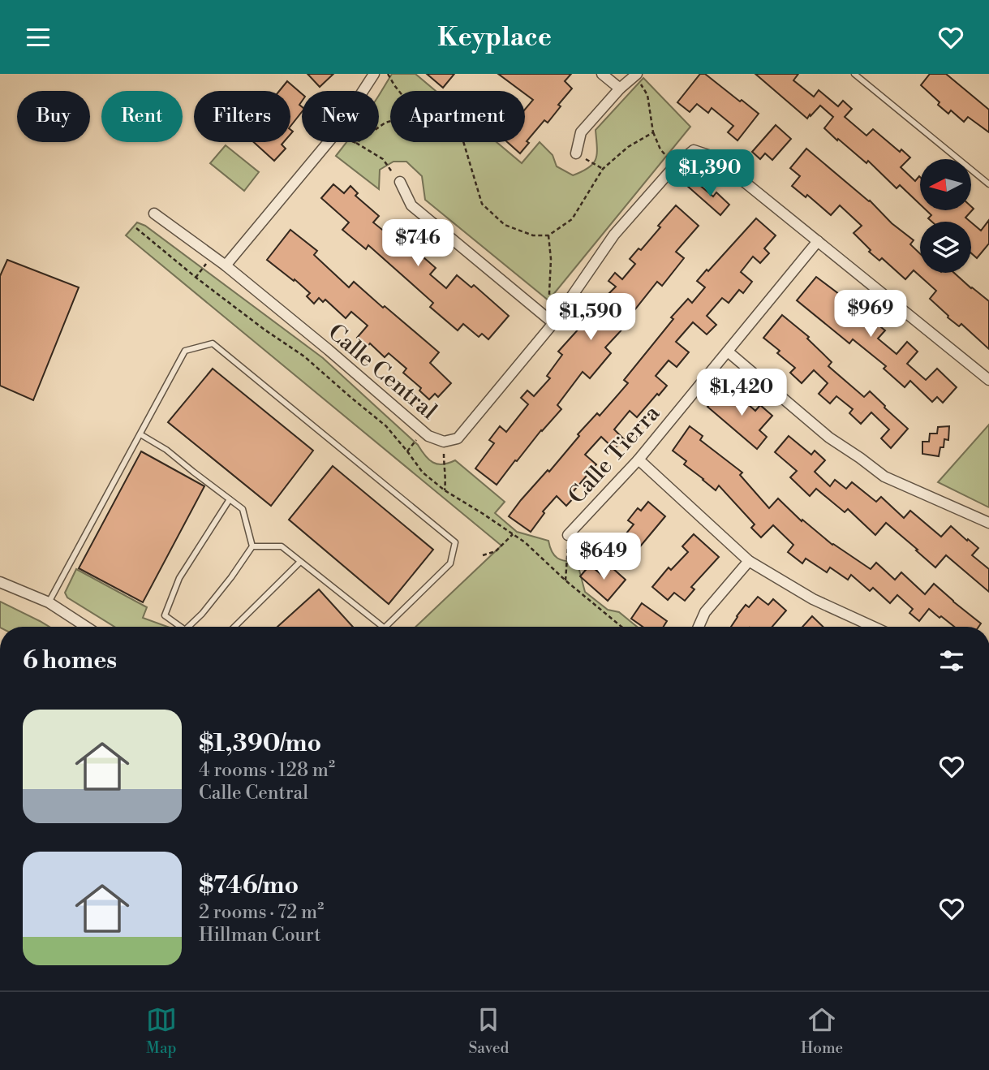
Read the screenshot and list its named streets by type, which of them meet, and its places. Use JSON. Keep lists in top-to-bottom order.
{
  "streets": {
    "street": ["Calle Central", "Calle Tierra"]
  },
  "crossings": [
    ["Calle Central", "Calle Tierra"]
  ],
  "north": "left",
  "page": {
    "header": "Keyplace",
    "chip": [
      "Buy",
      "Rent",
      "Filters",
      "New",
      "Apartment"
    ],
    "price": [
      "$1,390",
      "$746",
      "$969",
      "$1,590",
      "$1,420",
      "$649"
    ],
    "heading": "6 homes",
    "list": [
      {
        "name": "$1,390/mo",
        "note": "4 rooms · 128 m² · Calle Central"
      },
      {
        "name": "$746/mo",
        "note": "2 rooms · 72 m² · Hillman Court"
      }
    ],
    "tabs": ["Map", "Saved", "Home"]
  }
}
